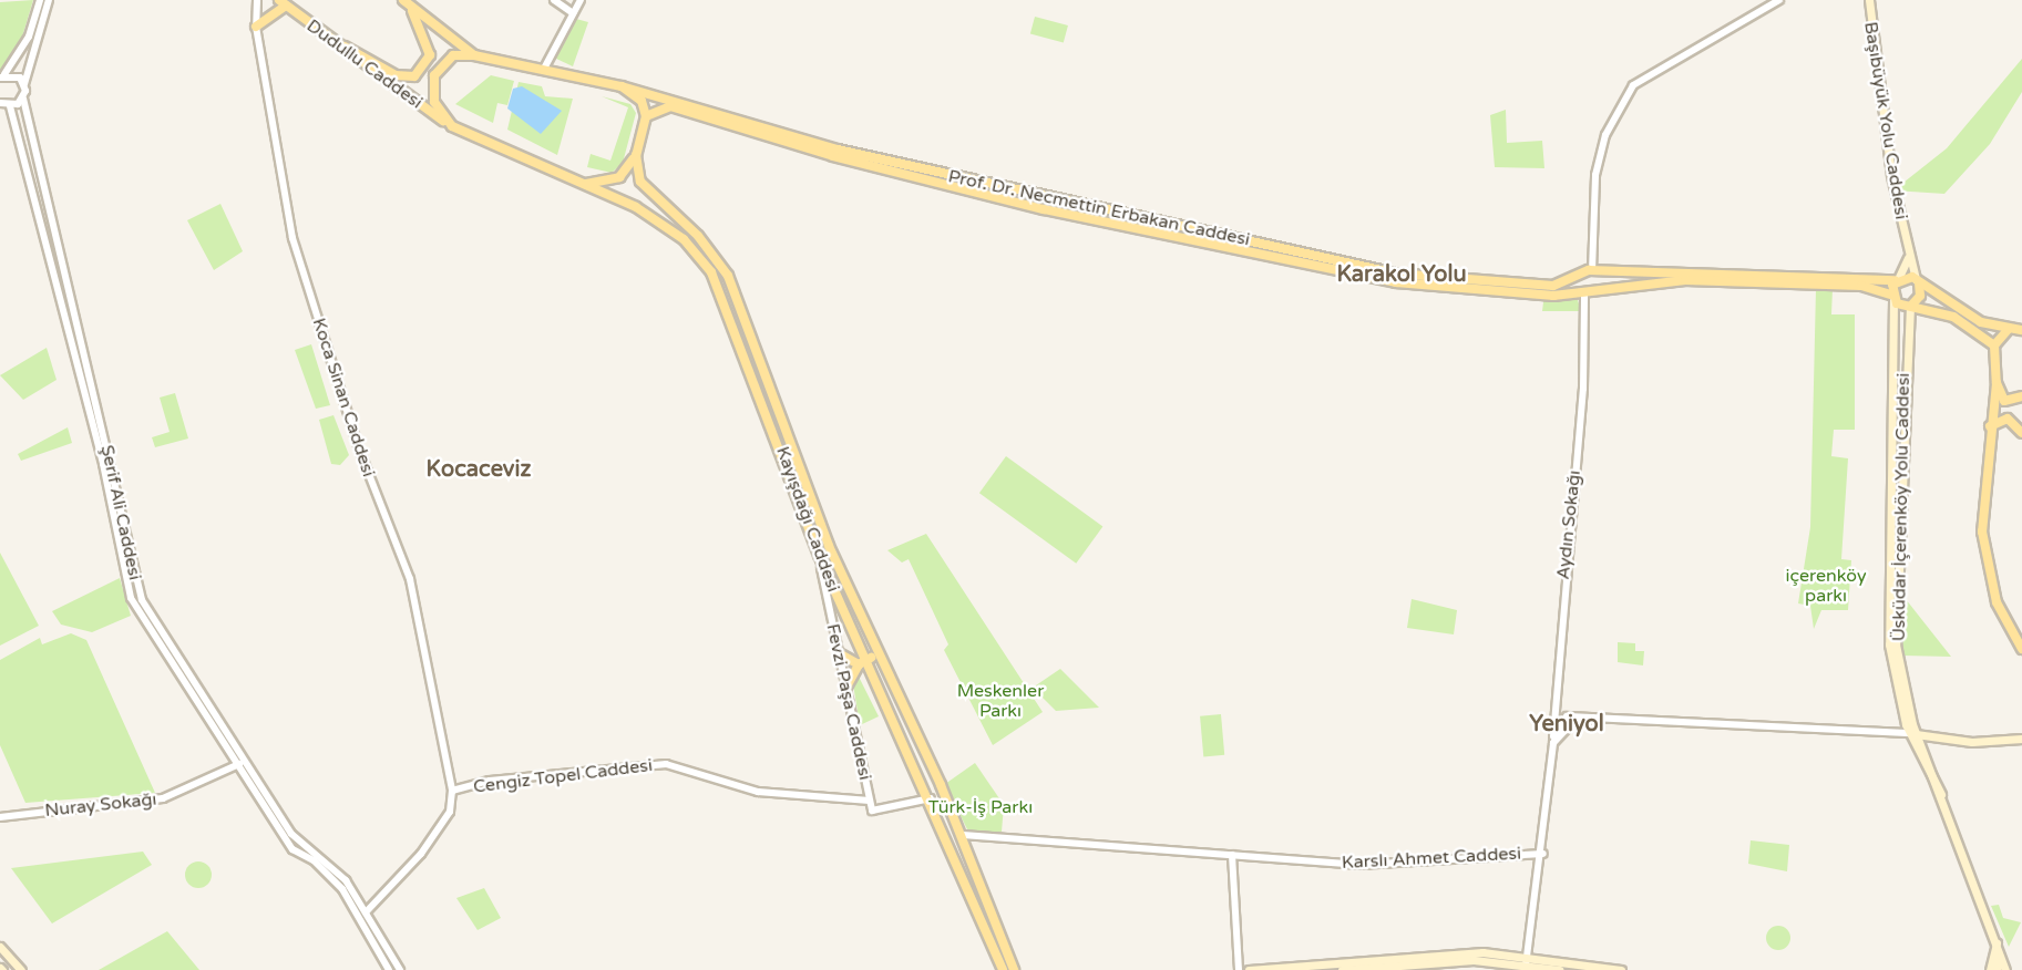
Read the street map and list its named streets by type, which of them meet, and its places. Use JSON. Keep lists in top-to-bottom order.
{
  "streets": {
    "main road": [
      "Dudullu Caddesi",
      "Başıbüyük Yolu Caddesi",
      "Prof. Dr. Necmettin Erbakan Caddesi",
      "Üsküdar İçerenköy Yolu Caddesi",
      "Kayışdağı Caddesi",
      "Karslı Ahmet Caddesi"
    ],
    "street": [
      "Koca Sinan Caddesi",
      "Şerif Ali Caddesi",
      "Aydın Sokağı",
      "Fevzi Paşa Caddesi",
      "Cengiz Topel Caddesi",
      "Nuray Sokağı"
    ]
  },
  "crossings": [
    ["Dudullu Caddesi", "Kayışdağı Caddesi"],
    ["Başıbüyük Yolu Caddesi", "Prof. Dr. Necmettin Erbakan Caddesi"],
    ["Prof. Dr. Necmettin Erbakan Caddesi", "Üsküdar İçerenköy Yolu Caddesi"],
    ["Prof. Dr. Necmettin Erbakan Caddesi", "Kayışdağı Caddesi"],
    ["Prof. Dr. Necmettin Erbakan Caddesi", "Aydın Sokağı"],
    ["Koca Sinan Caddesi", "Cengiz Topel Caddesi"],
    ["Üsküdar İçerenköy Yolu Caddesi", "Karslı Ahmet Caddesi"],
    ["Şerif Ali Caddesi", "Cengiz Topel Caddesi"],
    ["Şerif Ali Caddesi", "Nuray Sokağı"],
    ["Kayışdağı Caddesi", "Fevzi Paşa Caddesi"],
    ["Kayışdağı Caddesi", "Karslı Ahmet Caddesi"],
    ["Aydın Sokağı", "Karslı Ahmet Caddesi"],
    ["Fevzi Paşa Caddesi", "Cengiz Topel Caddesi"]
  ],
  "districts": ["Karakol Yolu", "Kocaceviz", "Yeniyol"],
  "parks": ["içerenköy parkı", "Meskenler Parkı", "Türk-İş Parkı"]
}
